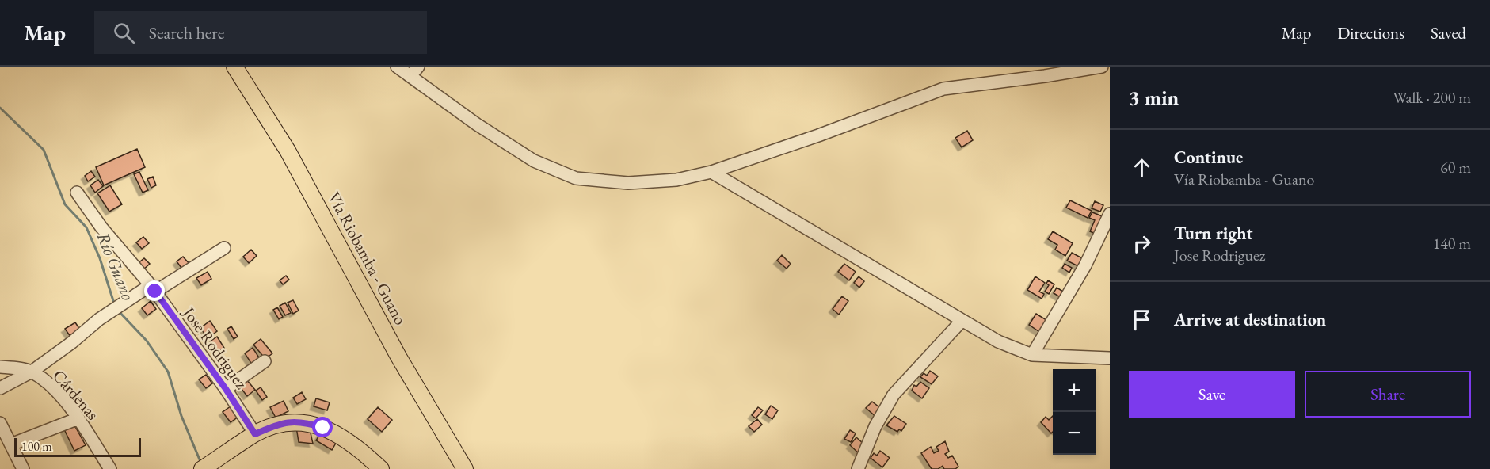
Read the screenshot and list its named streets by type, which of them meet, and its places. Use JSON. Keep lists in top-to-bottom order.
{
  "streets": {
    "main road": ["Vía Riobamba - Guano"],
    "street": ["Jose Rodriguez", "Cárdenas"]
  },
  "water": ["Río Guano"],
  "scale_bar": "100 m",
  "page": {
    "header": "Map",
    "search": "Search here",
    "nav": ["Map", "Directions", "Saved"],
    "heading": ["3 min", "Walk · 200 m"],
    "list": [
      ["Continue", "Vía Riobamba - Guano", "60 m"],
      ["Turn right", "Jose Rodriguez", "140 m"],
      "Arrive at destination"
    ],
    "buttons": ["Save", "Share"],
    "map_buttons": ["+", "−"],
    "scale": "100 m"
  }
}
